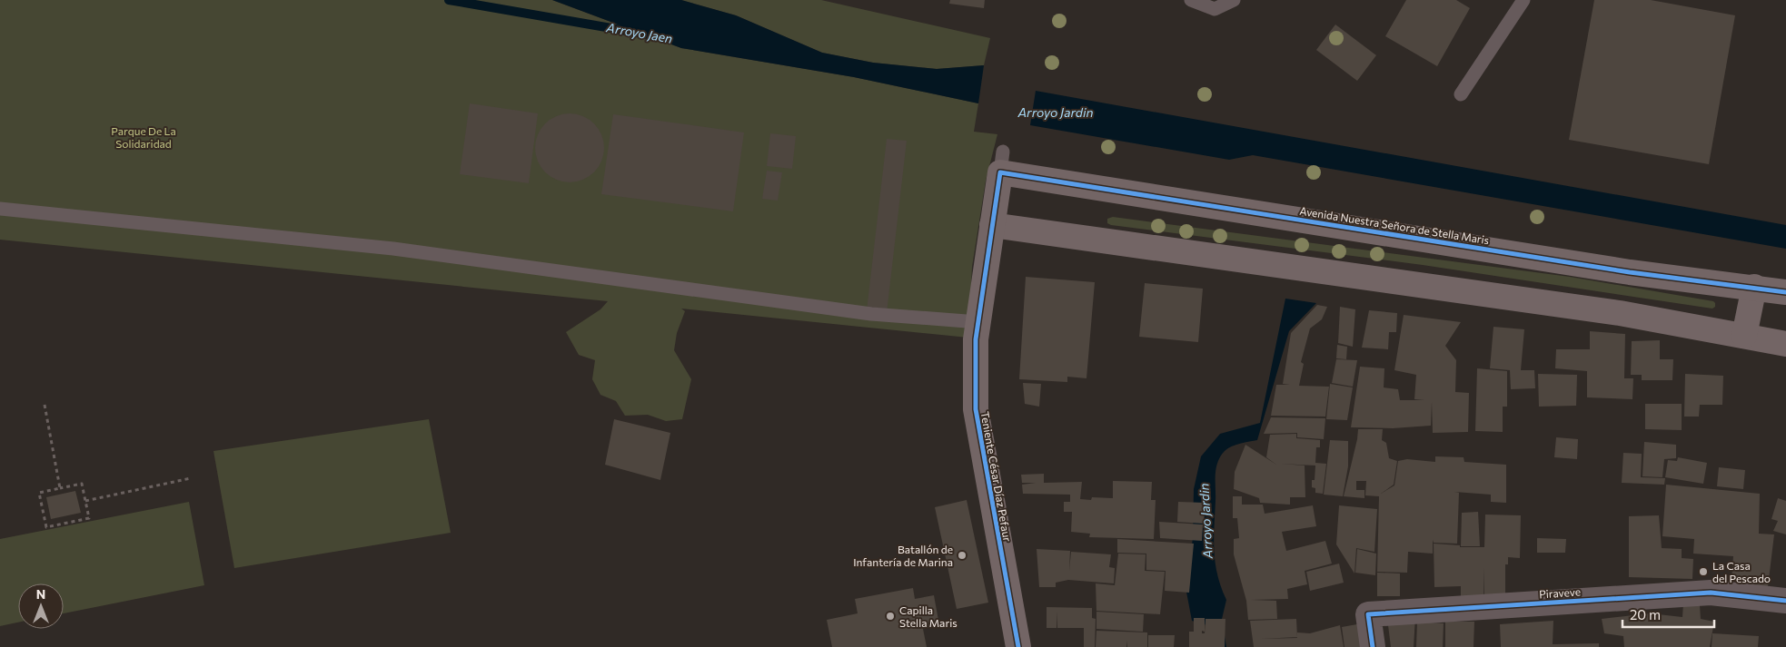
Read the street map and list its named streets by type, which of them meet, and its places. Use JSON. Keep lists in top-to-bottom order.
{
  "streets": {
    "street": ["Avenida Nuestra Señora de Stella Maris", "Teniente César Díaz Pefaur", "Piraveve"]
  },
  "crossings": [
    ["Avenida Nuestra Señora de Stella Maris", "Teniente César Díaz Pefaur"]
  ],
  "water": ["Arroyo Jaen", "Arroyo Jardin"],
  "parks": ["Parque De La Solidaridad"],
  "places": ["Batallón de Infantería de Marina", "La Casa del Pescado", "Capilla Stella Maris"],
  "scale_bar": "20 m",
  "north": "top"
}
